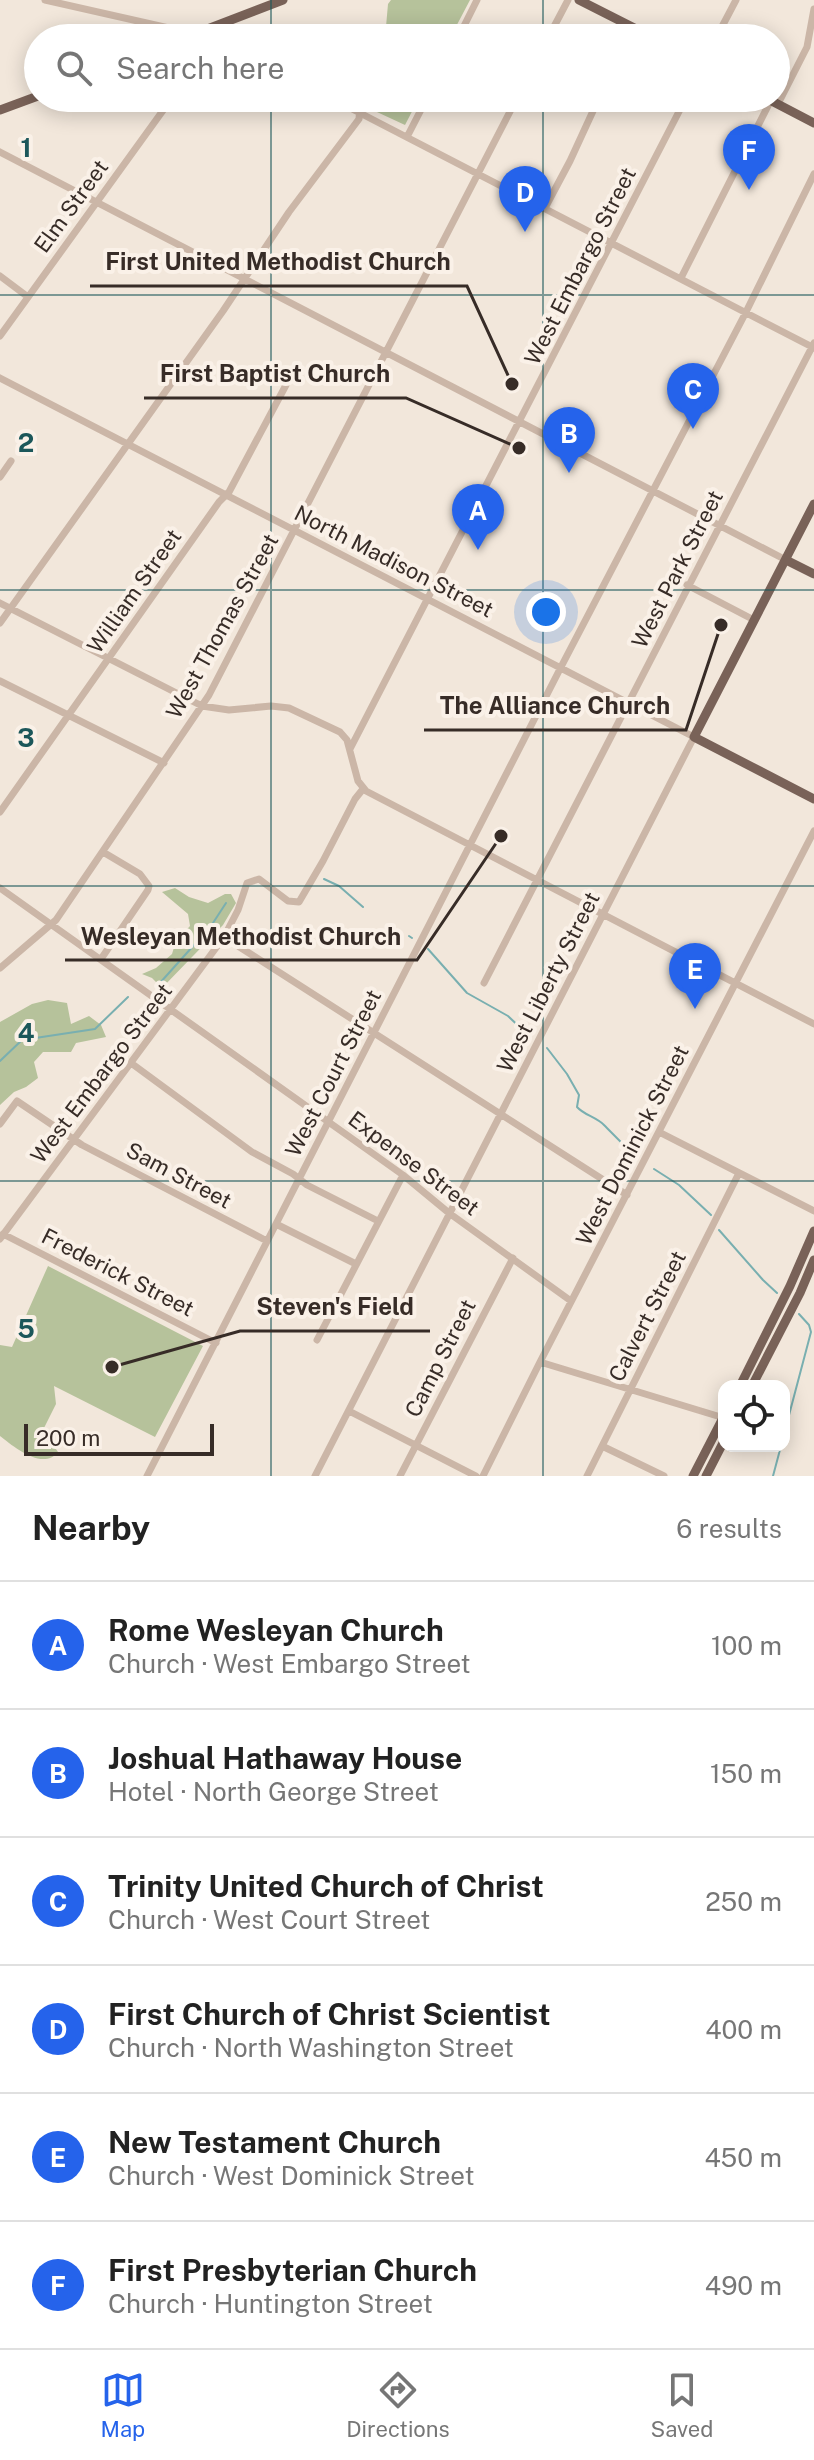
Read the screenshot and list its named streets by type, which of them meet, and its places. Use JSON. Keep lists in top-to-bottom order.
{
  "streets": {
    "main road": ["North Madison Street", "West Liberty Street"],
    "street": [
      "Elm Street",
      "West Embargo Street",
      "West Park Street",
      "William Street",
      "West Thomas Street",
      "West Court Street",
      "West Dominick Street",
      "Expense Street",
      "Sam Street",
      "Frederick Street",
      "Calvert Street",
      "Camp Street"
    ]
  },
  "crossings": [
    ["West Embargo Street", "North Madison Street"],
    ["West Embargo Street", "Expense Street"],
    ["West Embargo Street", "Sam Street"],
    ["West Embargo Street", "Frederick Street"],
    ["North Madison Street", "West Park Street"],
    ["North Madison Street", "William Street"],
    ["North Madison Street", "West Thomas Street"],
    ["North Madison Street", "West Liberty Street"],
    ["North Madison Street", "West Court Street"],
    ["West Thomas Street", "Expense Street"],
    ["West Liberty Street", "Expense Street"],
    ["West Court Street", "Expense Street"],
    ["West Court Street", "Sam Street"],
    ["West Court Street", "Frederick Street"],
    ["West Dominick Street", "Expense Street"],
    ["Expense Street", "Camp Street"]
  ],
  "places": [
    "First United Methodist Church",
    "First Baptist Church",
    "The Alliance Church",
    "Wesleyan Methodist Church",
    "Steven's Field"
  ],
  "scale_bar": "200 m",
  "page": {
    "search": "Search here",
    "pins": [
      "F",
      "D",
      "C",
      "B",
      "A",
      "E"
    ],
    "scale": "200 m",
    "heading": ["Nearby", "6 results"],
    "list": [
      {
        "mark": "A",
        "name": "Rome Wesleyan Church",
        "note": "Church · West Embargo Street",
        "value": "100 m"
      },
      {
        "mark": "B",
        "name": "Joshual Hathaway House",
        "note": "Hotel · North George Street",
        "value": "150 m"
      },
      {
        "mark": "C",
        "name": "Trinity United Church of Christ",
        "note": "Church · West Court Street",
        "value": "250 m"
      },
      {
        "mark": "D",
        "name": "First Church of Christ Scientist",
        "note": "Church · North Washington Street",
        "value": "400 m"
      },
      {
        "mark": "E",
        "name": "New Testament Church",
        "note": "Church · West Dominick Street",
        "value": "450 m"
      },
      {
        "mark": "F",
        "name": "First Presbyterian Church",
        "note": "Church · Huntington Street",
        "value": "490 m"
      }
    ],
    "nav": ["Map", "Directions", "Saved"]
  },
  "grid": {
    "rows": [
      "1",
      "2",
      "3",
      "4",
      "5"
    ]
  }
}
